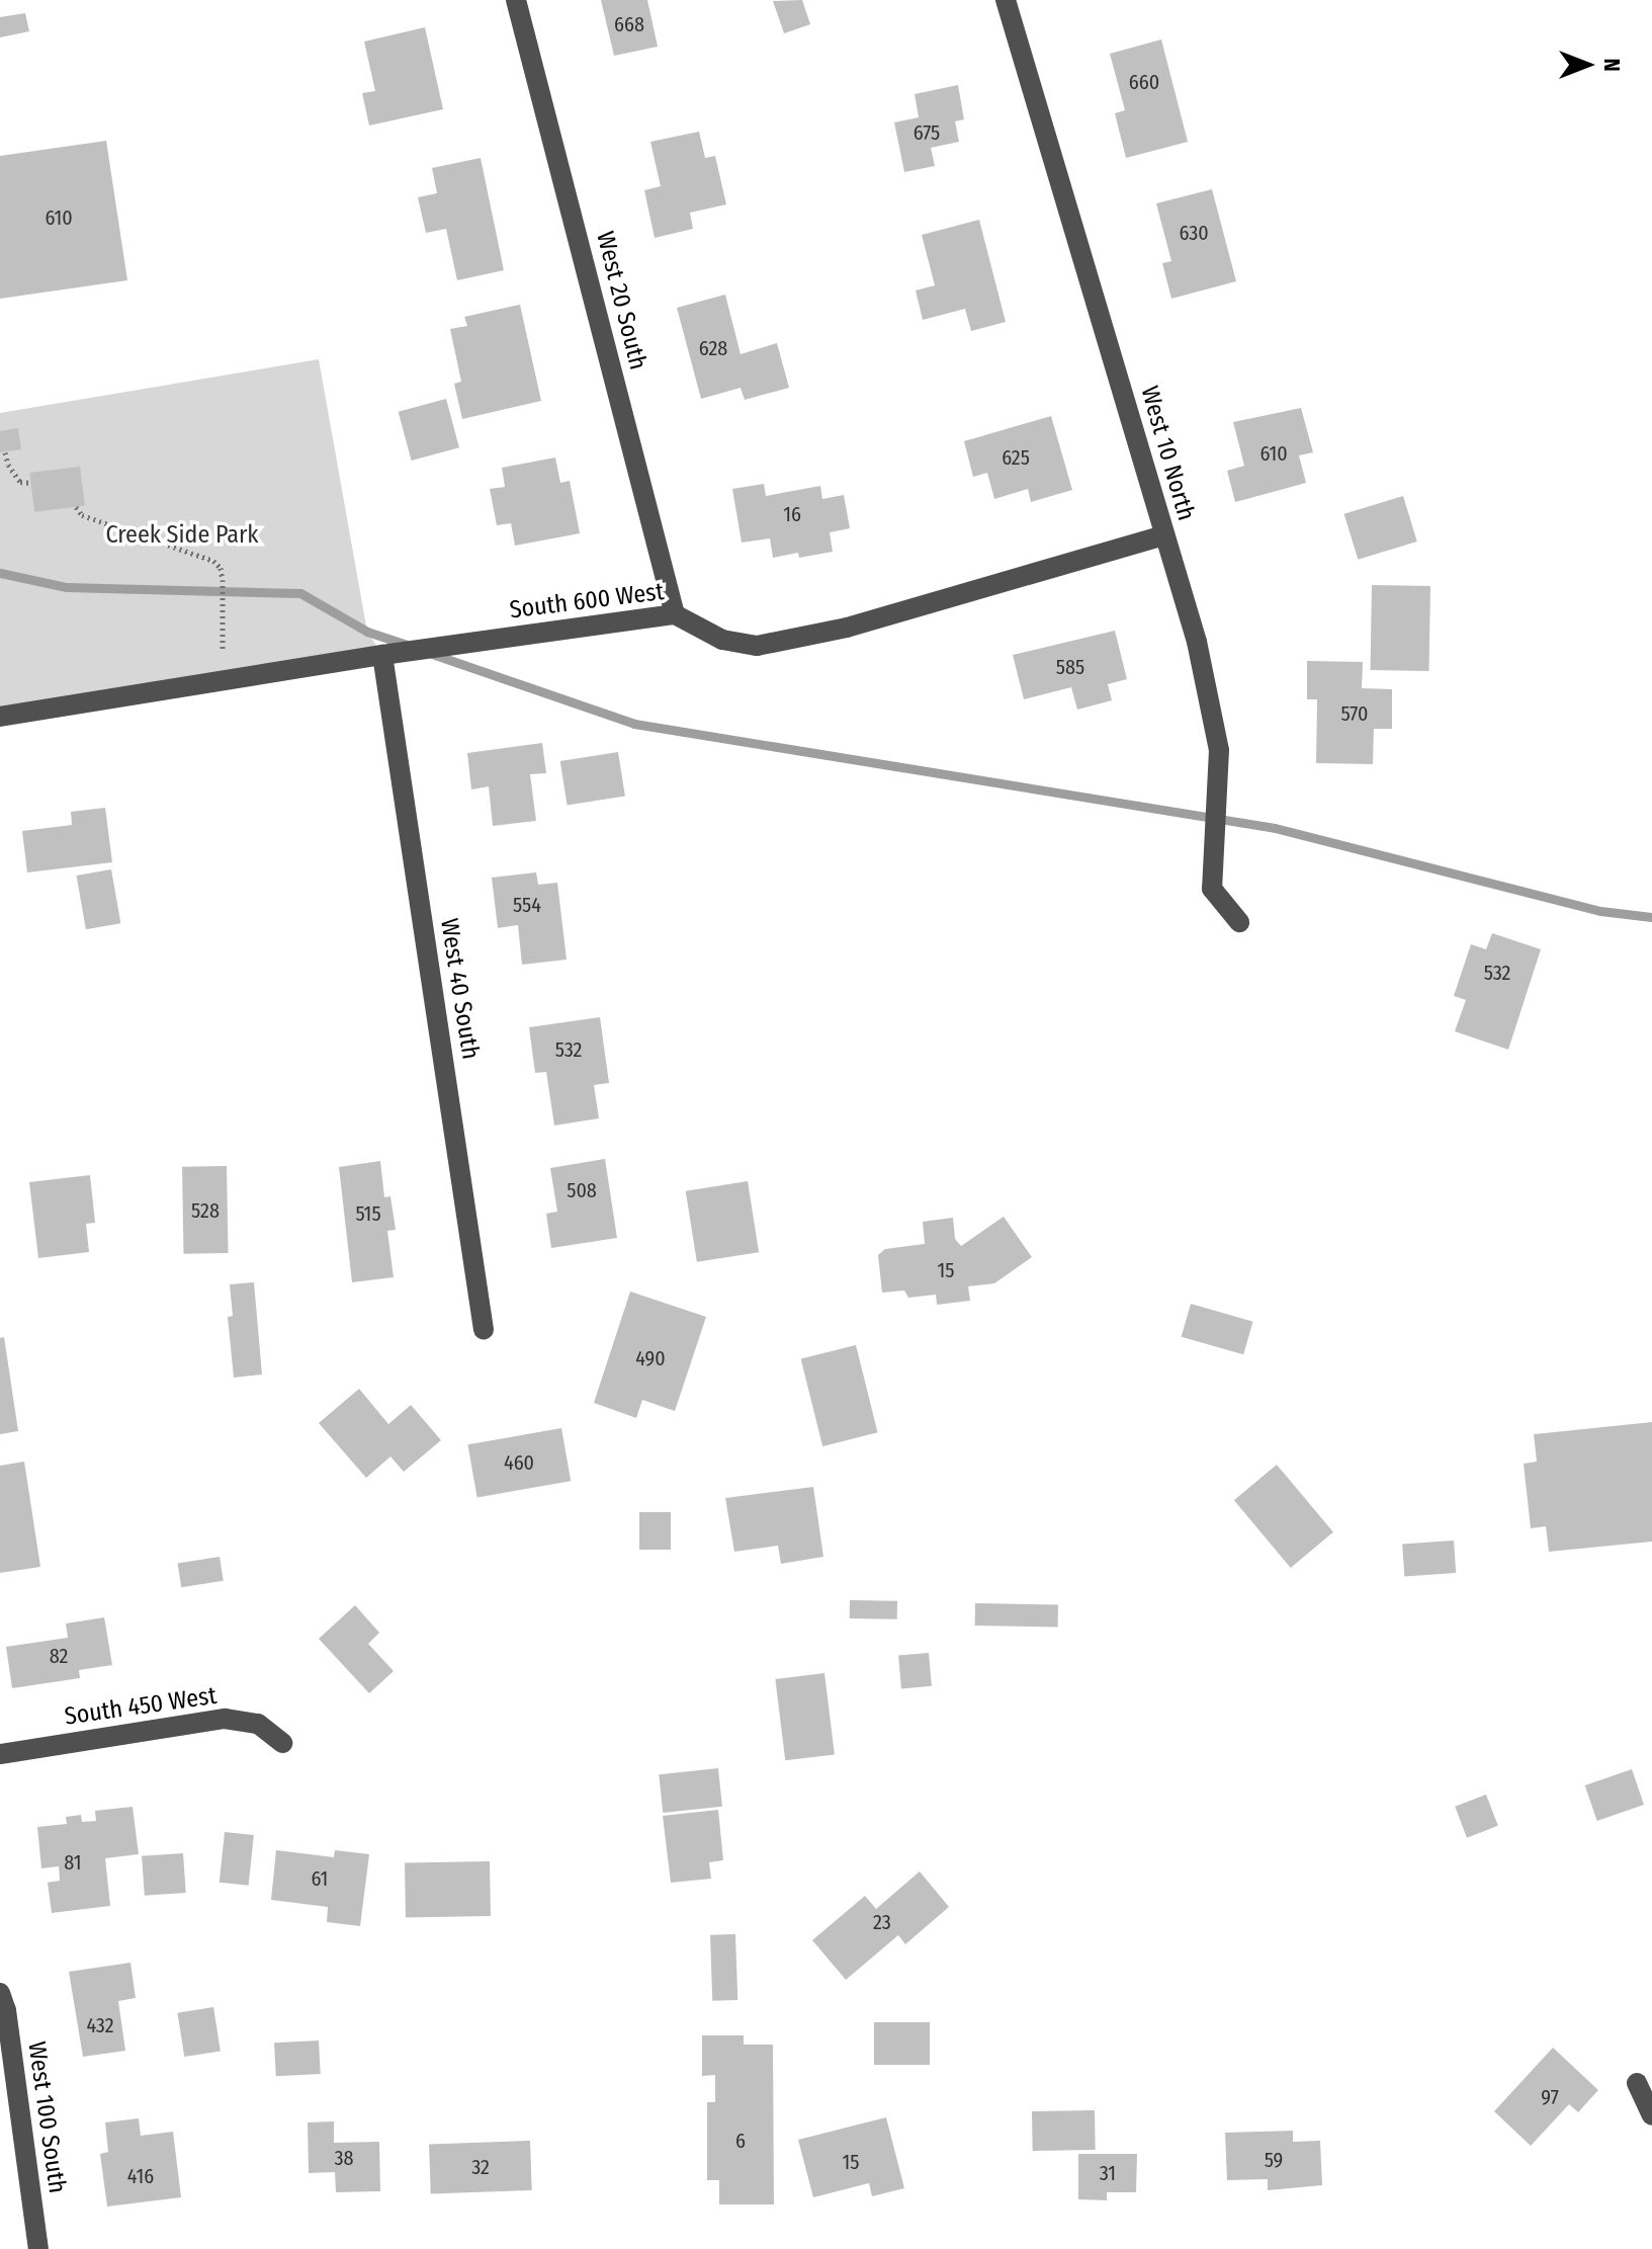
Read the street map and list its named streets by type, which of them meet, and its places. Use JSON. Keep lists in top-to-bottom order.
{
  "streets": {
    "street": [
      "West 20 South",
      "West 10 North",
      "South 600 West",
      "West 40 South",
      "South 450 West",
      "West 100 South"
    ]
  },
  "crossings": [
    ["West 20 South", "South 600 West"],
    ["West 10 North", "South 600 West"],
    ["South 600 West", "West 40 South"]
  ],
  "parks": ["Creek Side Park"],
  "house_numbers": [
    "668",
    "660",
    "675",
    "610",
    "630",
    "628",
    "610",
    "625",
    "16",
    "585",
    "570",
    "554",
    "532",
    "532",
    "508",
    "528",
    "515",
    "15",
    "490",
    "460",
    "82",
    "81",
    "61",
    "23",
    "432",
    "97",
    "6",
    "38",
    "59",
    "15",
    "32",
    "31",
    "416"
  ],
  "north": "right"
}
